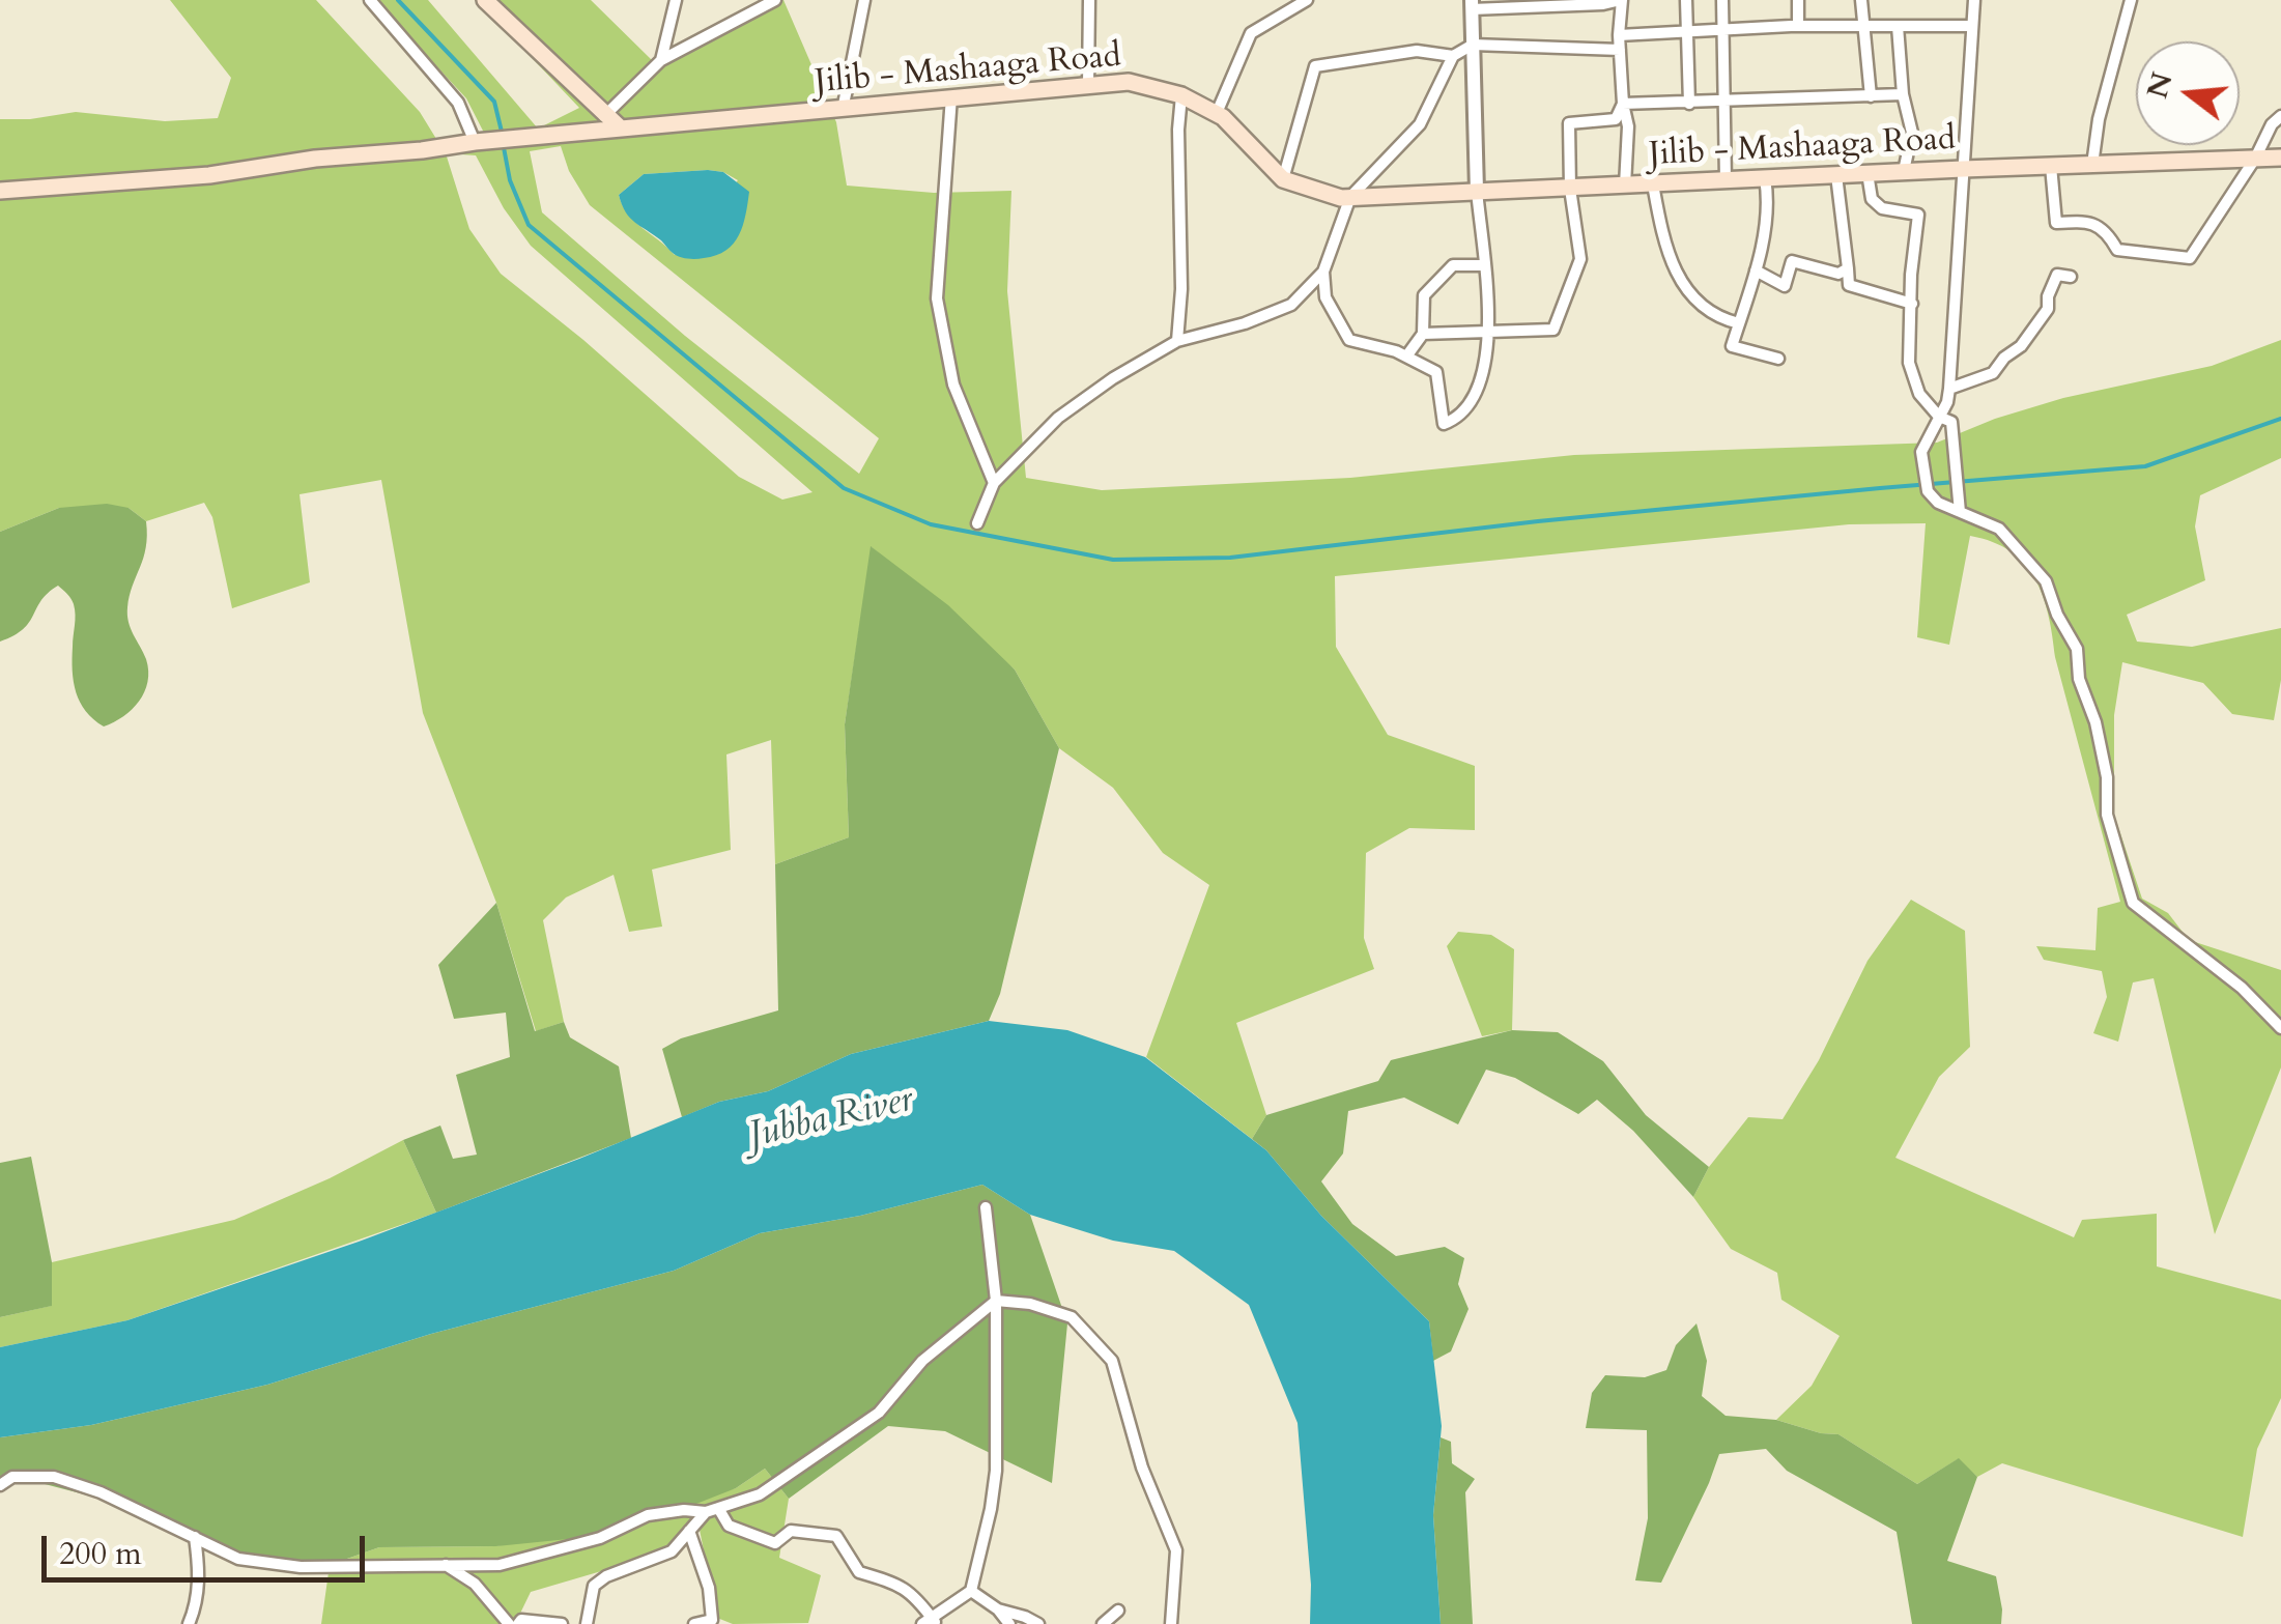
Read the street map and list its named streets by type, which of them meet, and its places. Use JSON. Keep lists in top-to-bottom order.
{
  "streets": {
    "main road": ["Jilib - Mashaaga Road"]
  },
  "water": ["Jubba River"],
  "scale_bar": "200 m",
  "north": "left"
}
